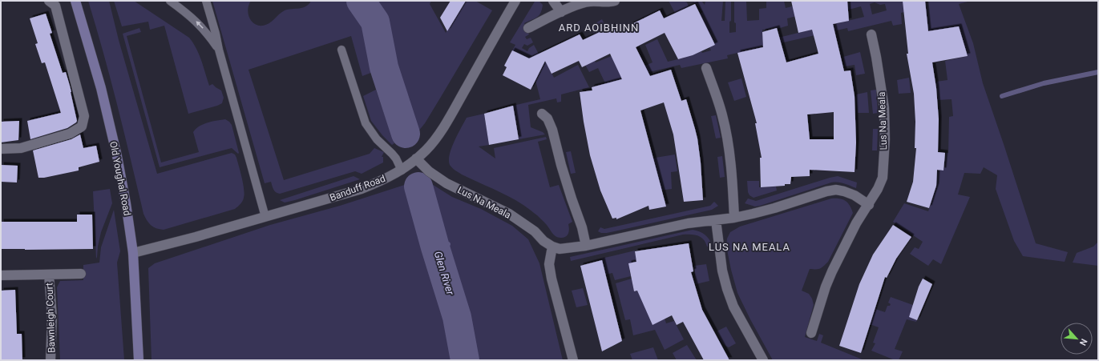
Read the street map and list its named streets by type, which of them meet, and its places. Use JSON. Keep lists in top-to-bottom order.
{
  "streets": {
    "main road": ["Old Youghal Road"],
    "street": ["Lus Na Meala", "Banduff Road", "Bawnleigh Court"]
  },
  "crossings": [
    ["Lus Na Meala", "Banduff Road"],
    ["Old Youghal Road", "Banduff Road"]
  ],
  "districts": ["ARD AOIBHINN", "LUS NA MEALA"],
  "water": ["Glen River"],
  "north": "bottom right"
}
